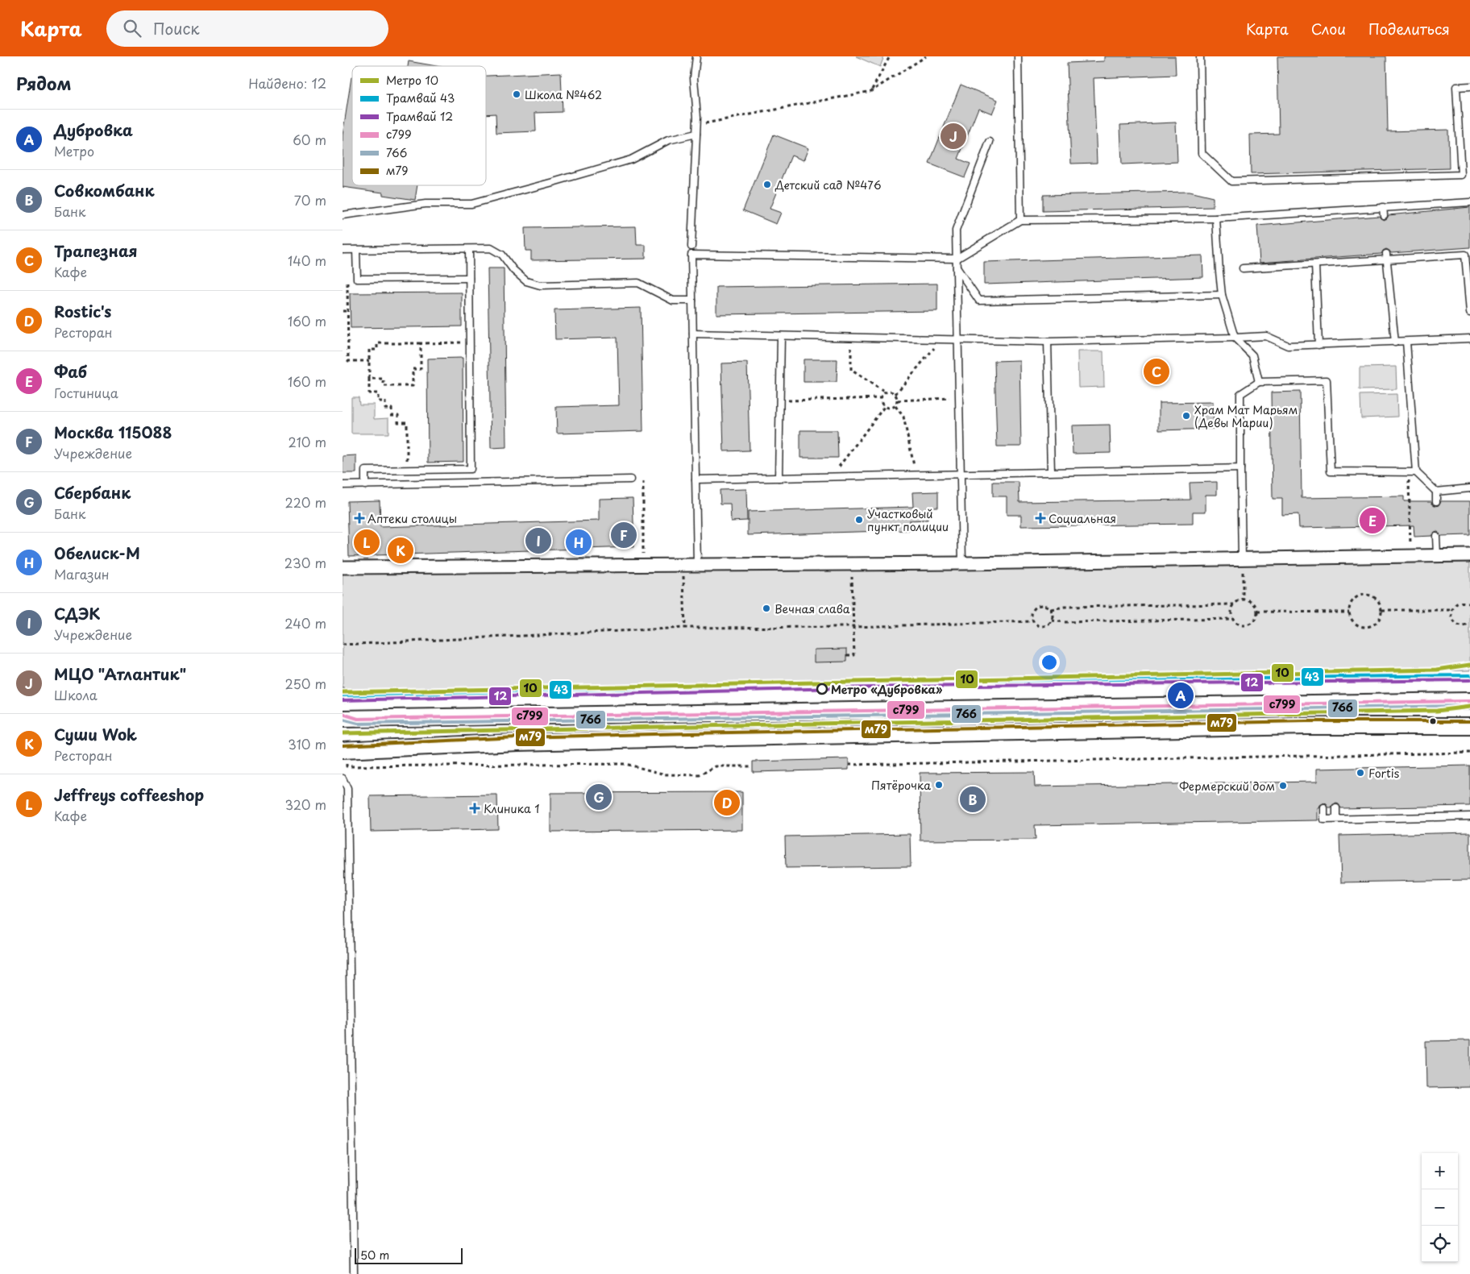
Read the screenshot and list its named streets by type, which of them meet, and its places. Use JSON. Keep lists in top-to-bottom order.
{
  "places": {
    "other": [
      "Школа №462",
      "Детский сад №476",
      "Храм Мат Марьям (Девы Марии)",
      "Участковый пункт полиции",
      "Вечная слава",
      "Метро «Дубровка»",
      "Fortis",
      "Пятёрочка",
      "Фермерский дом"
    ],
    "health": ["Аптеки столицы", "Социальная", "Клиника 1"]
  },
  "lines": [
    "metro line 10",
    "tram line 43",
    "tram line 12",
    "transit line с799",
    "transit line 766",
    "transit line м79"
  ],
  "legend": [
    "Метро 10",
    "Трамвай 43",
    "Трамвай 12",
    "с799",
    "766",
    "м79"
  ],
  "scale_bar": "50 m",
  "page": {
    "header": "Карта",
    "search": "Поиск",
    "nav": ["Карта", "Слои", "Поделиться"],
    "heading": ["Рядом", "Найдено: 12"],
    "list": [
      {
        "mark": "A",
        "name": "Дубровка",
        "note": "Метро",
        "value": "60 m"
      },
      {
        "mark": "B",
        "name": "Совкомбанк",
        "note": "Банк",
        "value": "70 m"
      },
      {
        "mark": "C",
        "name": "Трапезная",
        "note": "Кафе",
        "value": "140 m"
      },
      {
        "mark": "D",
        "name": "Rostic's",
        "note": "Ресторан",
        "value": "160 m"
      },
      {
        "mark": "E",
        "name": "Фаб",
        "note": "Гостиница",
        "value": "160 m"
      },
      {
        "mark": "F",
        "name": "Москва 115088",
        "note": "Учреждение",
        "value": "210 m"
      },
      {
        "mark": "G",
        "name": "Сбербанк",
        "note": "Банк",
        "value": "220 m"
      },
      {
        "mark": "H",
        "name": "Обелиск-М",
        "note": "Магазин",
        "value": "230 m"
      },
      {
        "mark": "I",
        "name": "СДЭК",
        "note": "Учреждение",
        "value": "240 m"
      },
      {
        "mark": "J",
        "name": "МЦО \"Атлантик\"",
        "note": "Школа",
        "value": "250 m"
      },
      {
        "mark": "K",
        "name": "Суши Wok",
        "note": "Ресторан",
        "value": "310 m"
      },
      {
        "mark": "L",
        "name": "Jeffreys coffeeshop",
        "note": "Кафе",
        "value": "320 m"
      }
    ],
    "pins": [
      "J",
      "C",
      "E",
      "F",
      "I",
      "H",
      "L",
      "K",
      "A",
      "G",
      "B",
      "D"
    ],
    "map_buttons": ["+", "−"],
    "scale": "50 m"
  }
}
